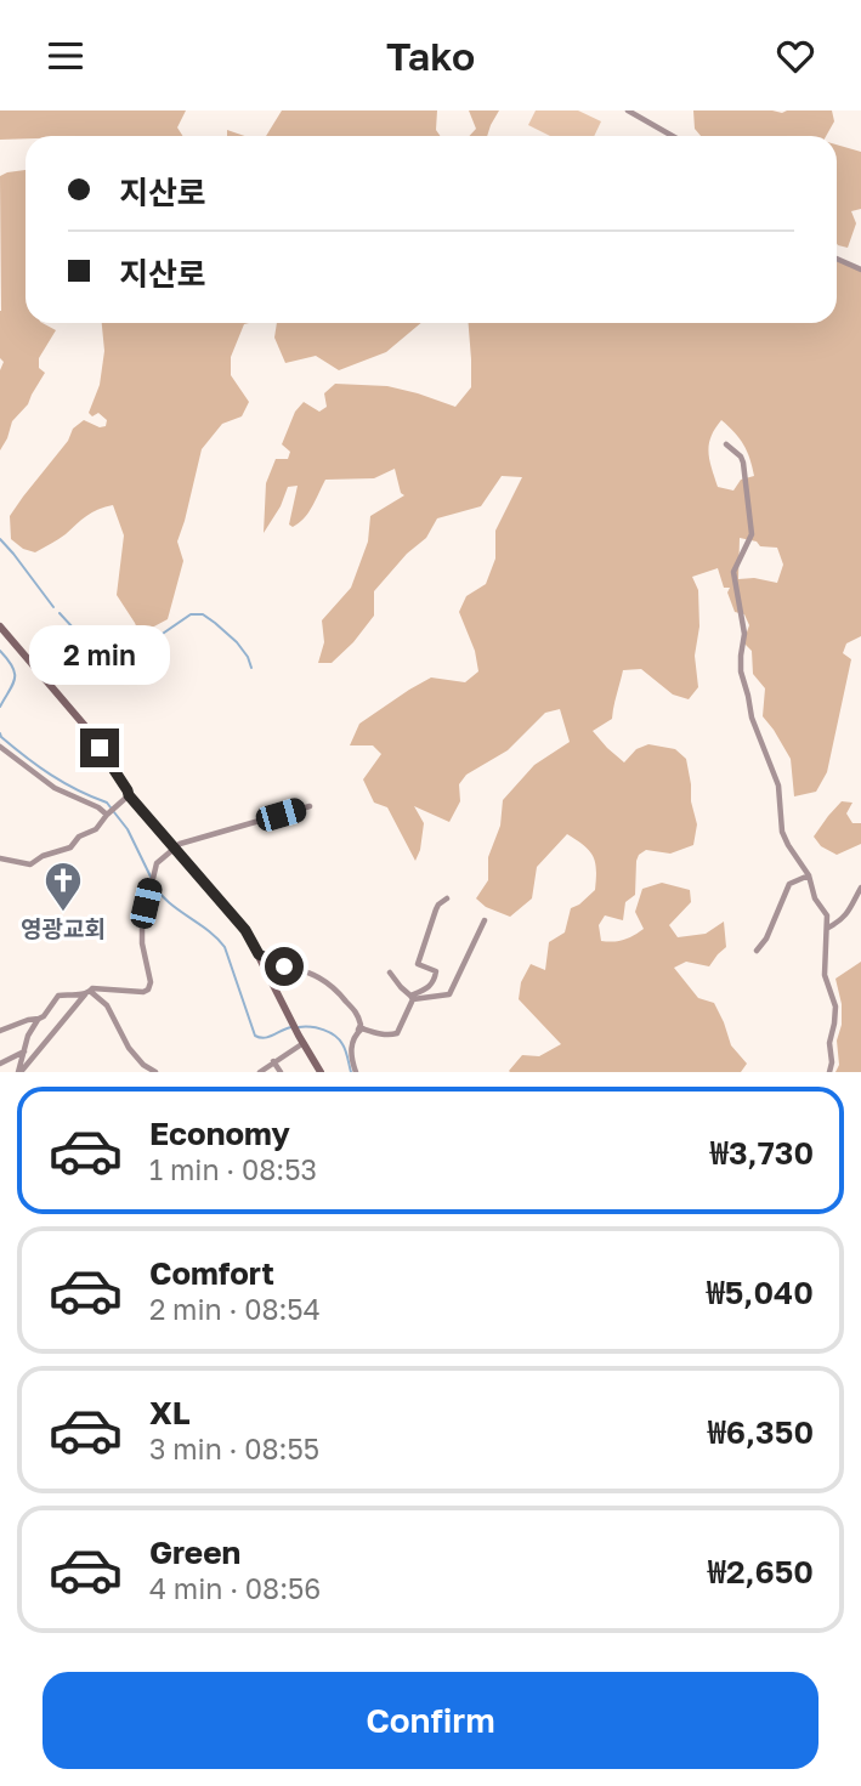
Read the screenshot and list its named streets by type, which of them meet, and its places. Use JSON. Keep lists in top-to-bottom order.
{
  "places": {
    "church": ["영광교회"]
  },
  "page": {
    "header": "Tako",
    "banner": ["지산로", "지산로"],
    "bubble": "2 min",
    "list": [
      {
        "name": "Economy",
        "note": "1 min · 08:53",
        "value": "₩3,730"
      },
      {
        "name": "Comfort",
        "note": "2 min · 08:54",
        "value": "₩5,040"
      },
      {
        "name": "XL",
        "note": "3 min · 08:55",
        "value": "₩6,350"
      },
      {
        "name": "Green",
        "note": "4 min · 08:56",
        "value": "₩2,650"
      }
    ],
    "buttons": "Confirm"
  }
}
